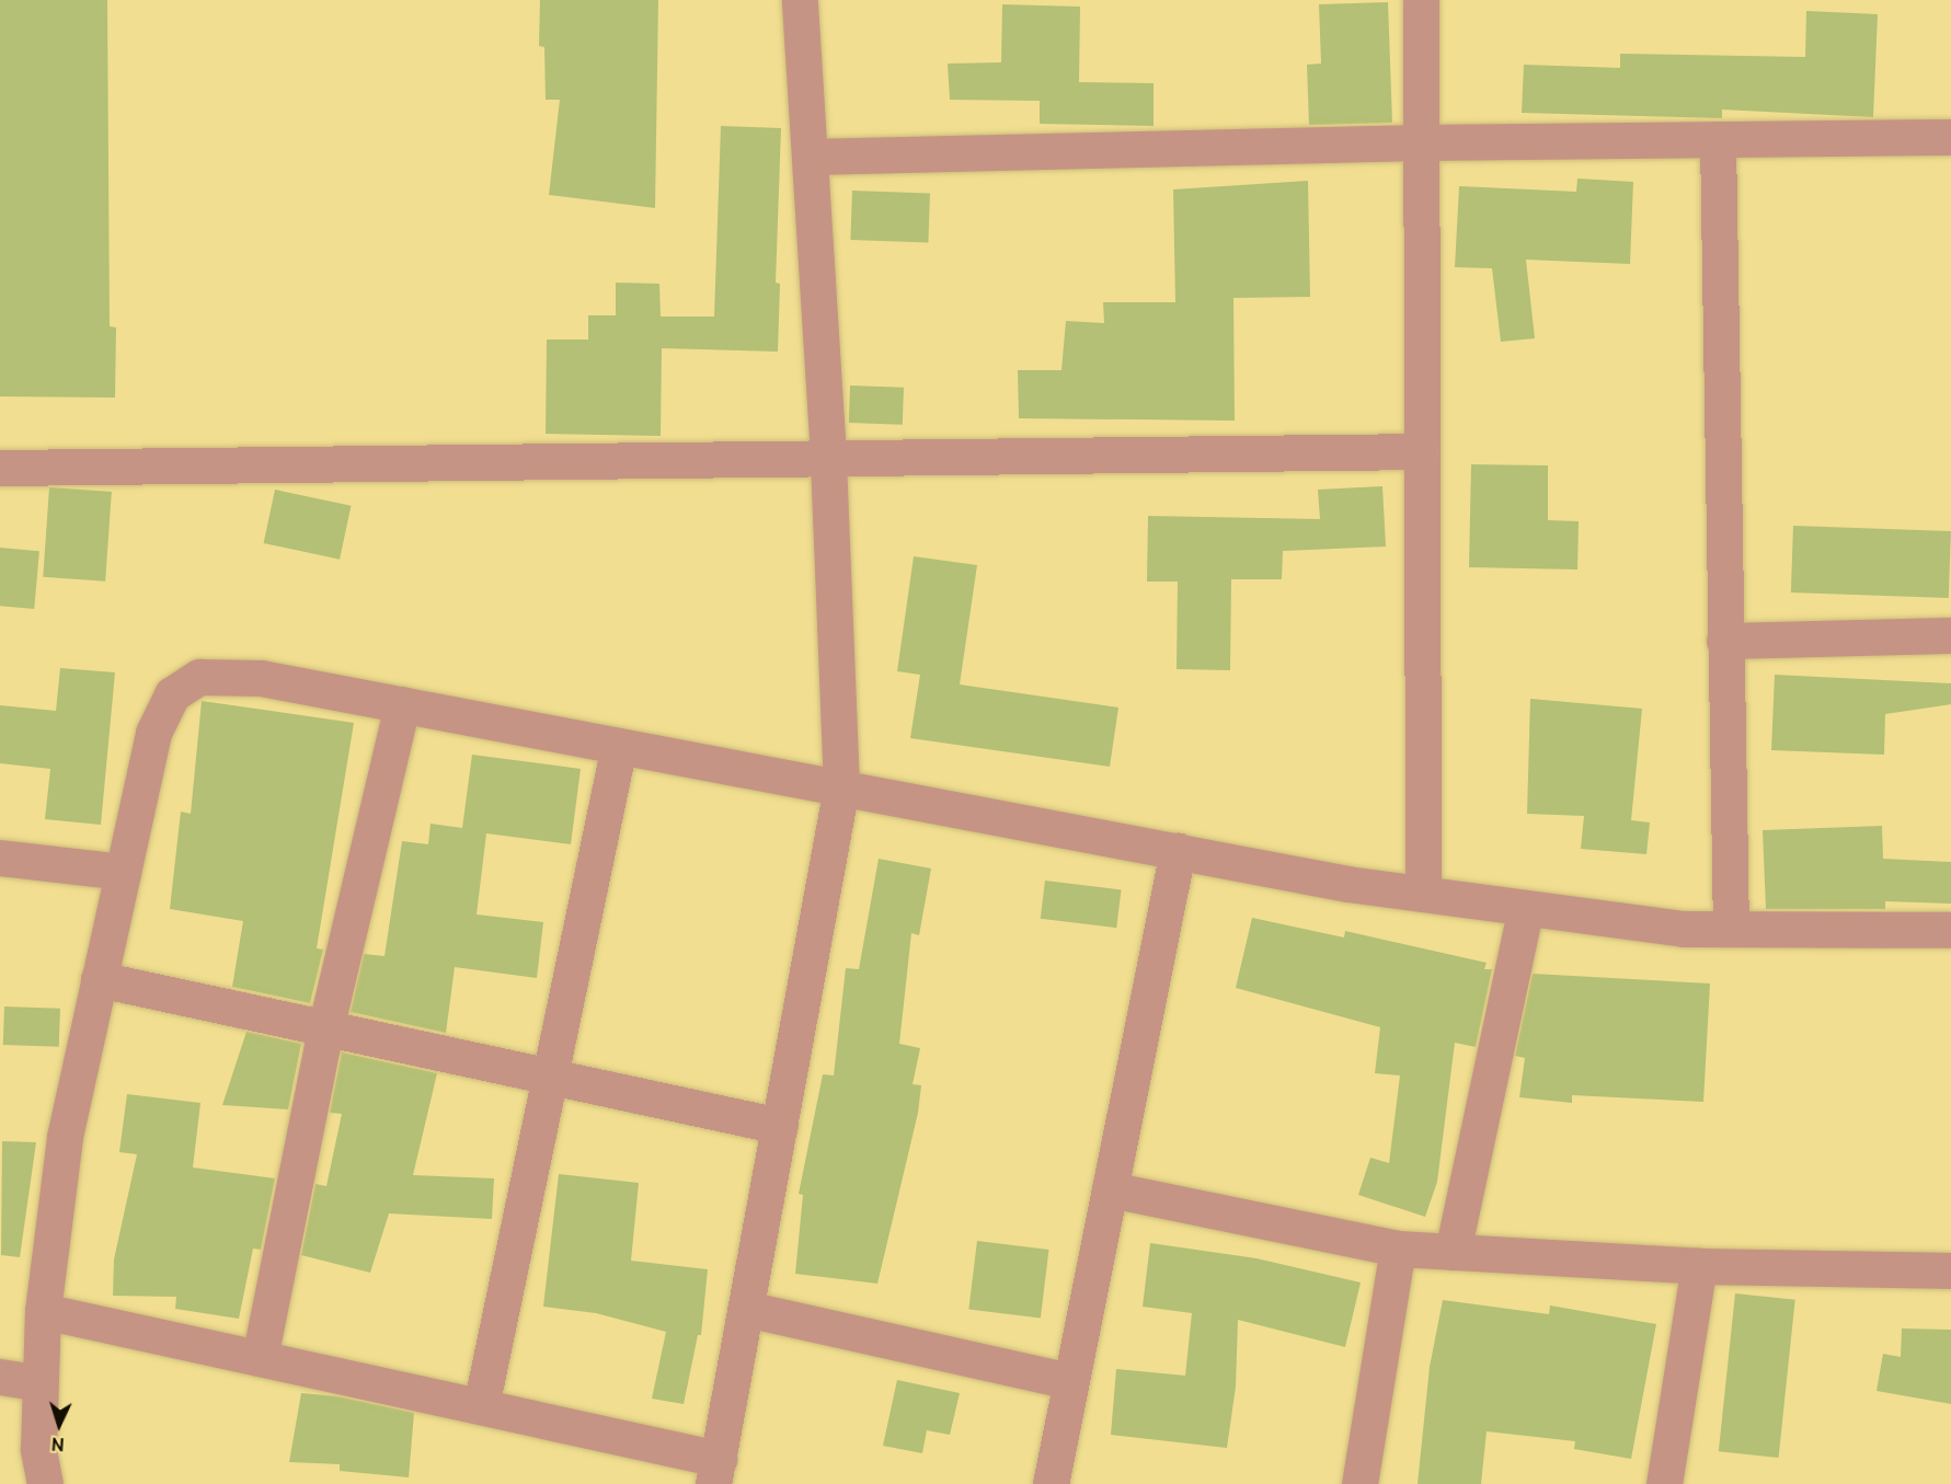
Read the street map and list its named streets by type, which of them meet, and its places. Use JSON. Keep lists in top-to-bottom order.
{
  "north": "bottom"
}
